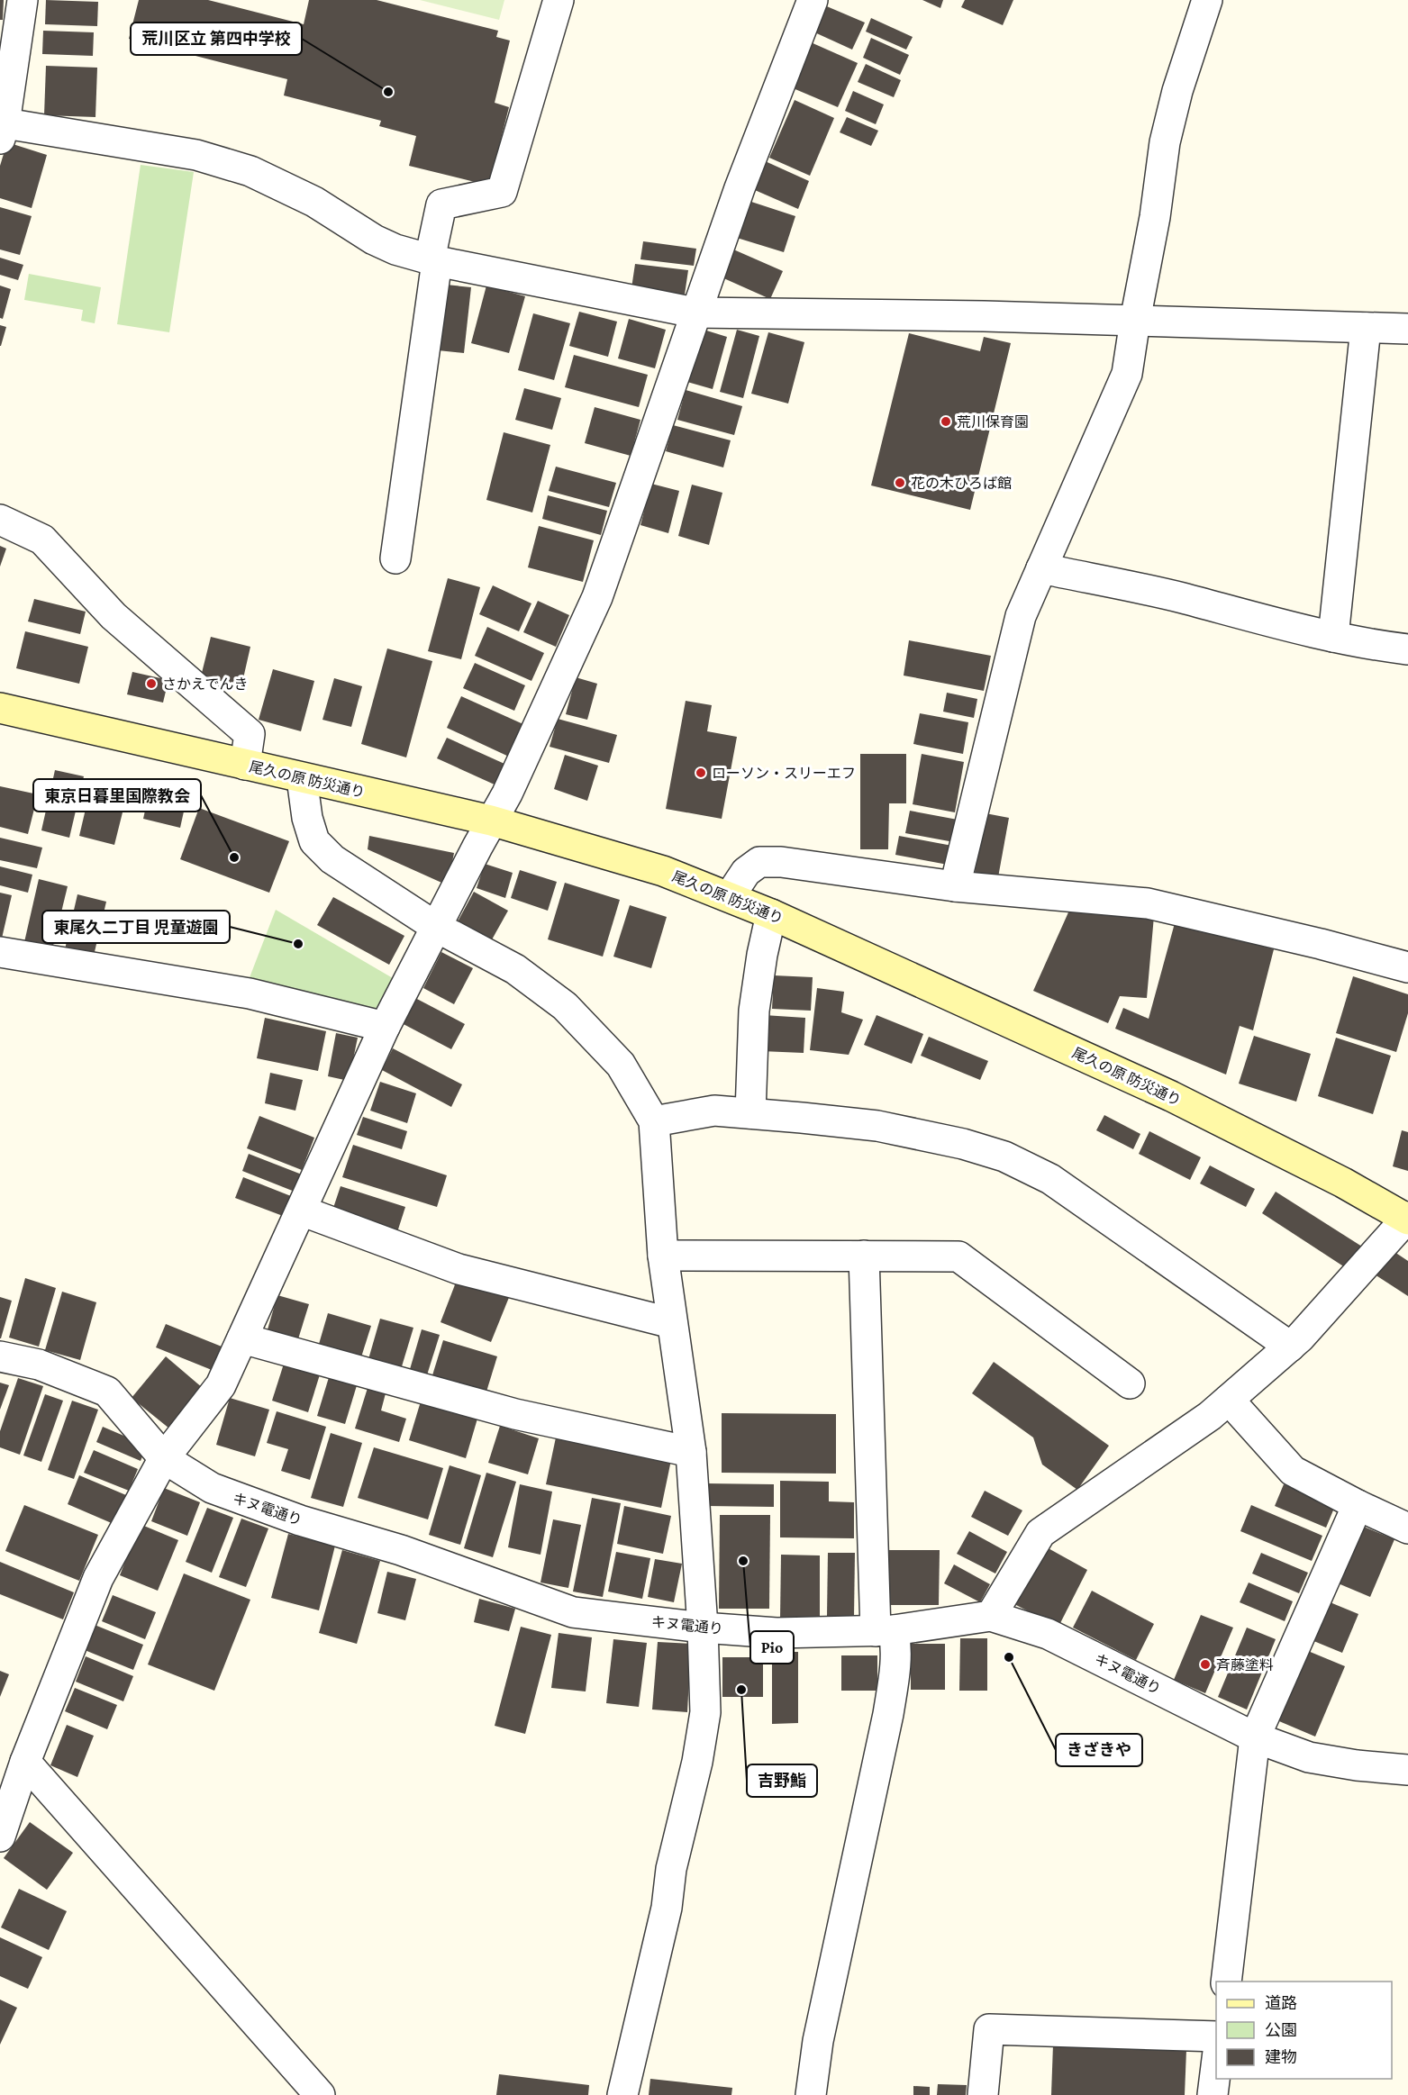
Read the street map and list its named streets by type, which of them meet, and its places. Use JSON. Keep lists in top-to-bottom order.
{
  "streets": {
    "street": ["尾久の原 防災通り", "キヌ電通り"]
  },
  "places": [
    "荒川区立 第四中学校",
    "荒川保育園",
    "花の木ひろば館",
    "さかえでんき",
    "ローソン・スリーエフ",
    "東京日暮里国際教会",
    "東尾久二丁目 児童遊園",
    "Pio",
    "きざきや",
    "斉藤塗料",
    "吉野鮨"
  ],
  "legend": ["道路", "公園", "建物"]
}
